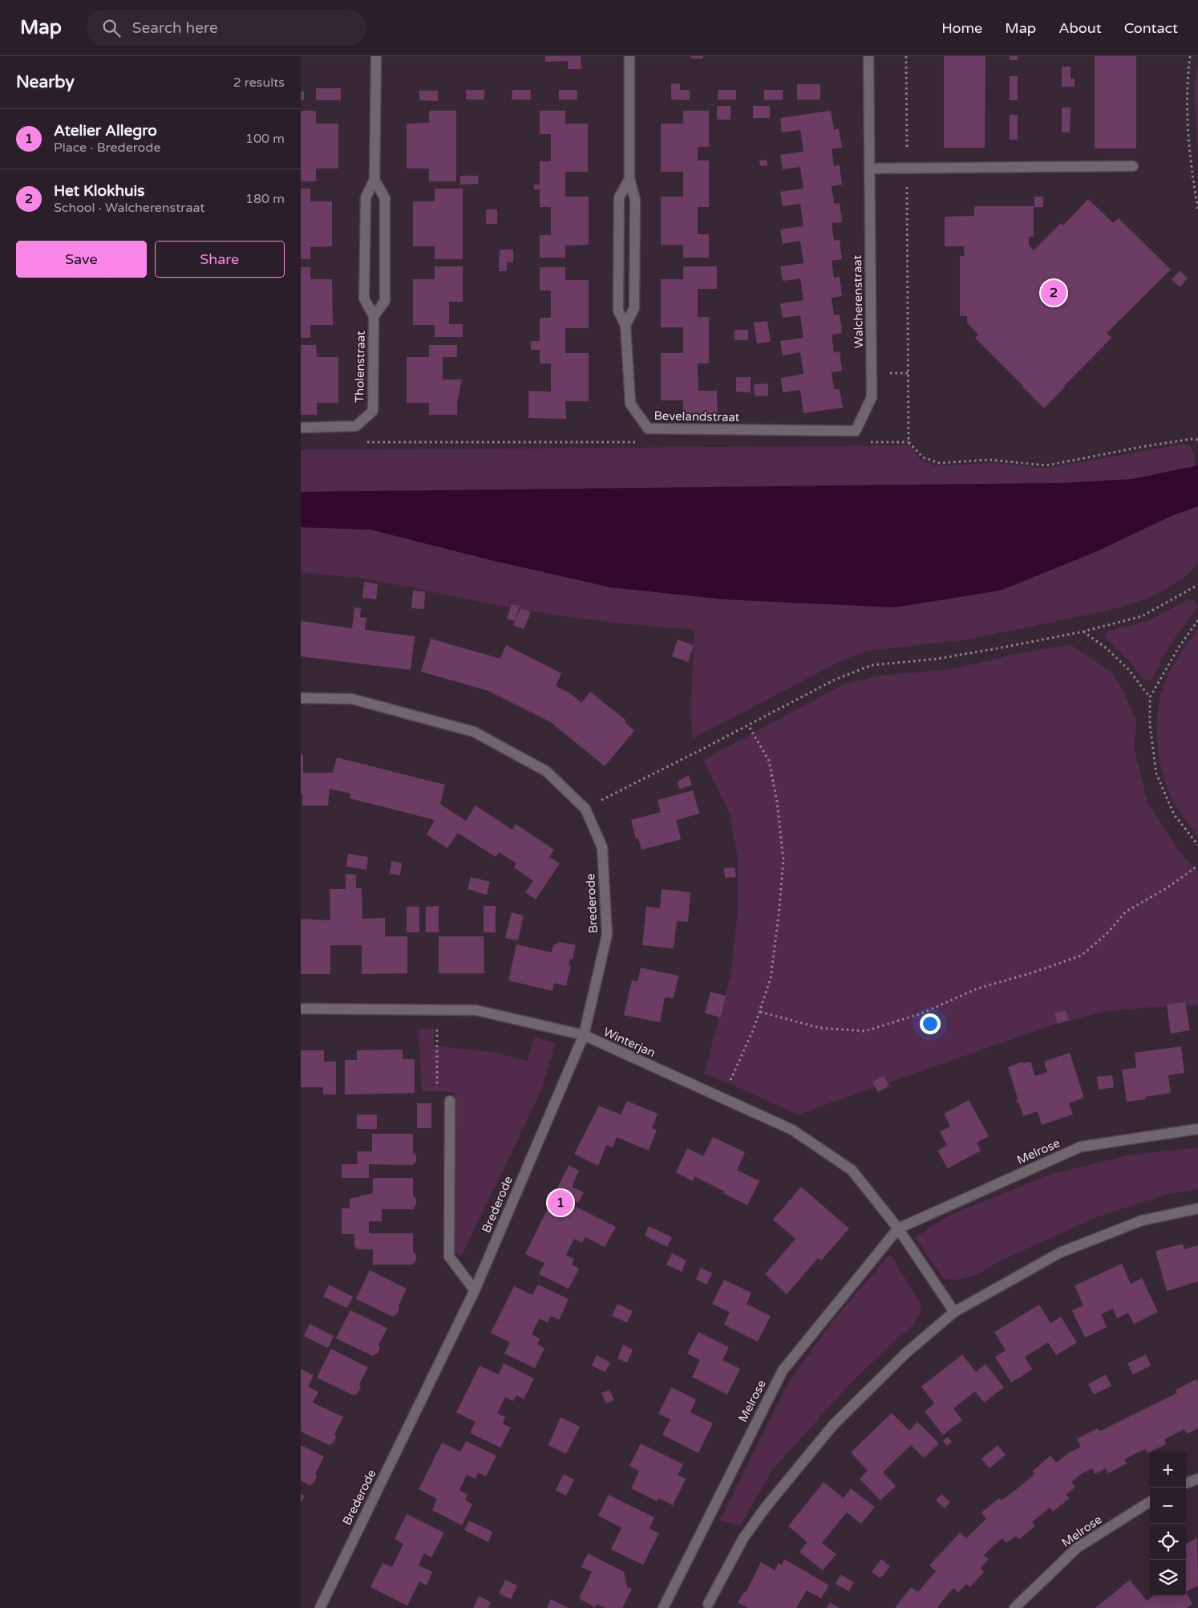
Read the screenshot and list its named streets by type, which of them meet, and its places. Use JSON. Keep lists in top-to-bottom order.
{
  "streets": {
    "street": [
      "Walcherenstraat",
      "Tholenstraat",
      "Bevelandstraat",
      "Brederode",
      "Winterjan",
      "Melrose"
    ]
  },
  "crossings": [
    ["Walcherenstraat", "Bevelandstraat"],
    ["Brederode", "Winterjan"],
    ["Winterjan", "Melrose"]
  ],
  "page": {
    "header": "Map",
    "search": "Search here",
    "nav": [
      "Home",
      "Map",
      "About",
      "Contact"
    ],
    "heading": ["Nearby", "2 results"],
    "list": [
      {
        "mark": "1",
        "name": "Atelier Allegro",
        "note": "Place · Brederode",
        "value": "100 m"
      },
      {
        "mark": "2",
        "name": "Het Klokhuis",
        "note": "School · Walcherenstraat",
        "value": "180 m"
      }
    ],
    "buttons": ["Save", "Share"],
    "pins": ["2", "1"],
    "map_buttons": ["+", "−"]
  }
}
